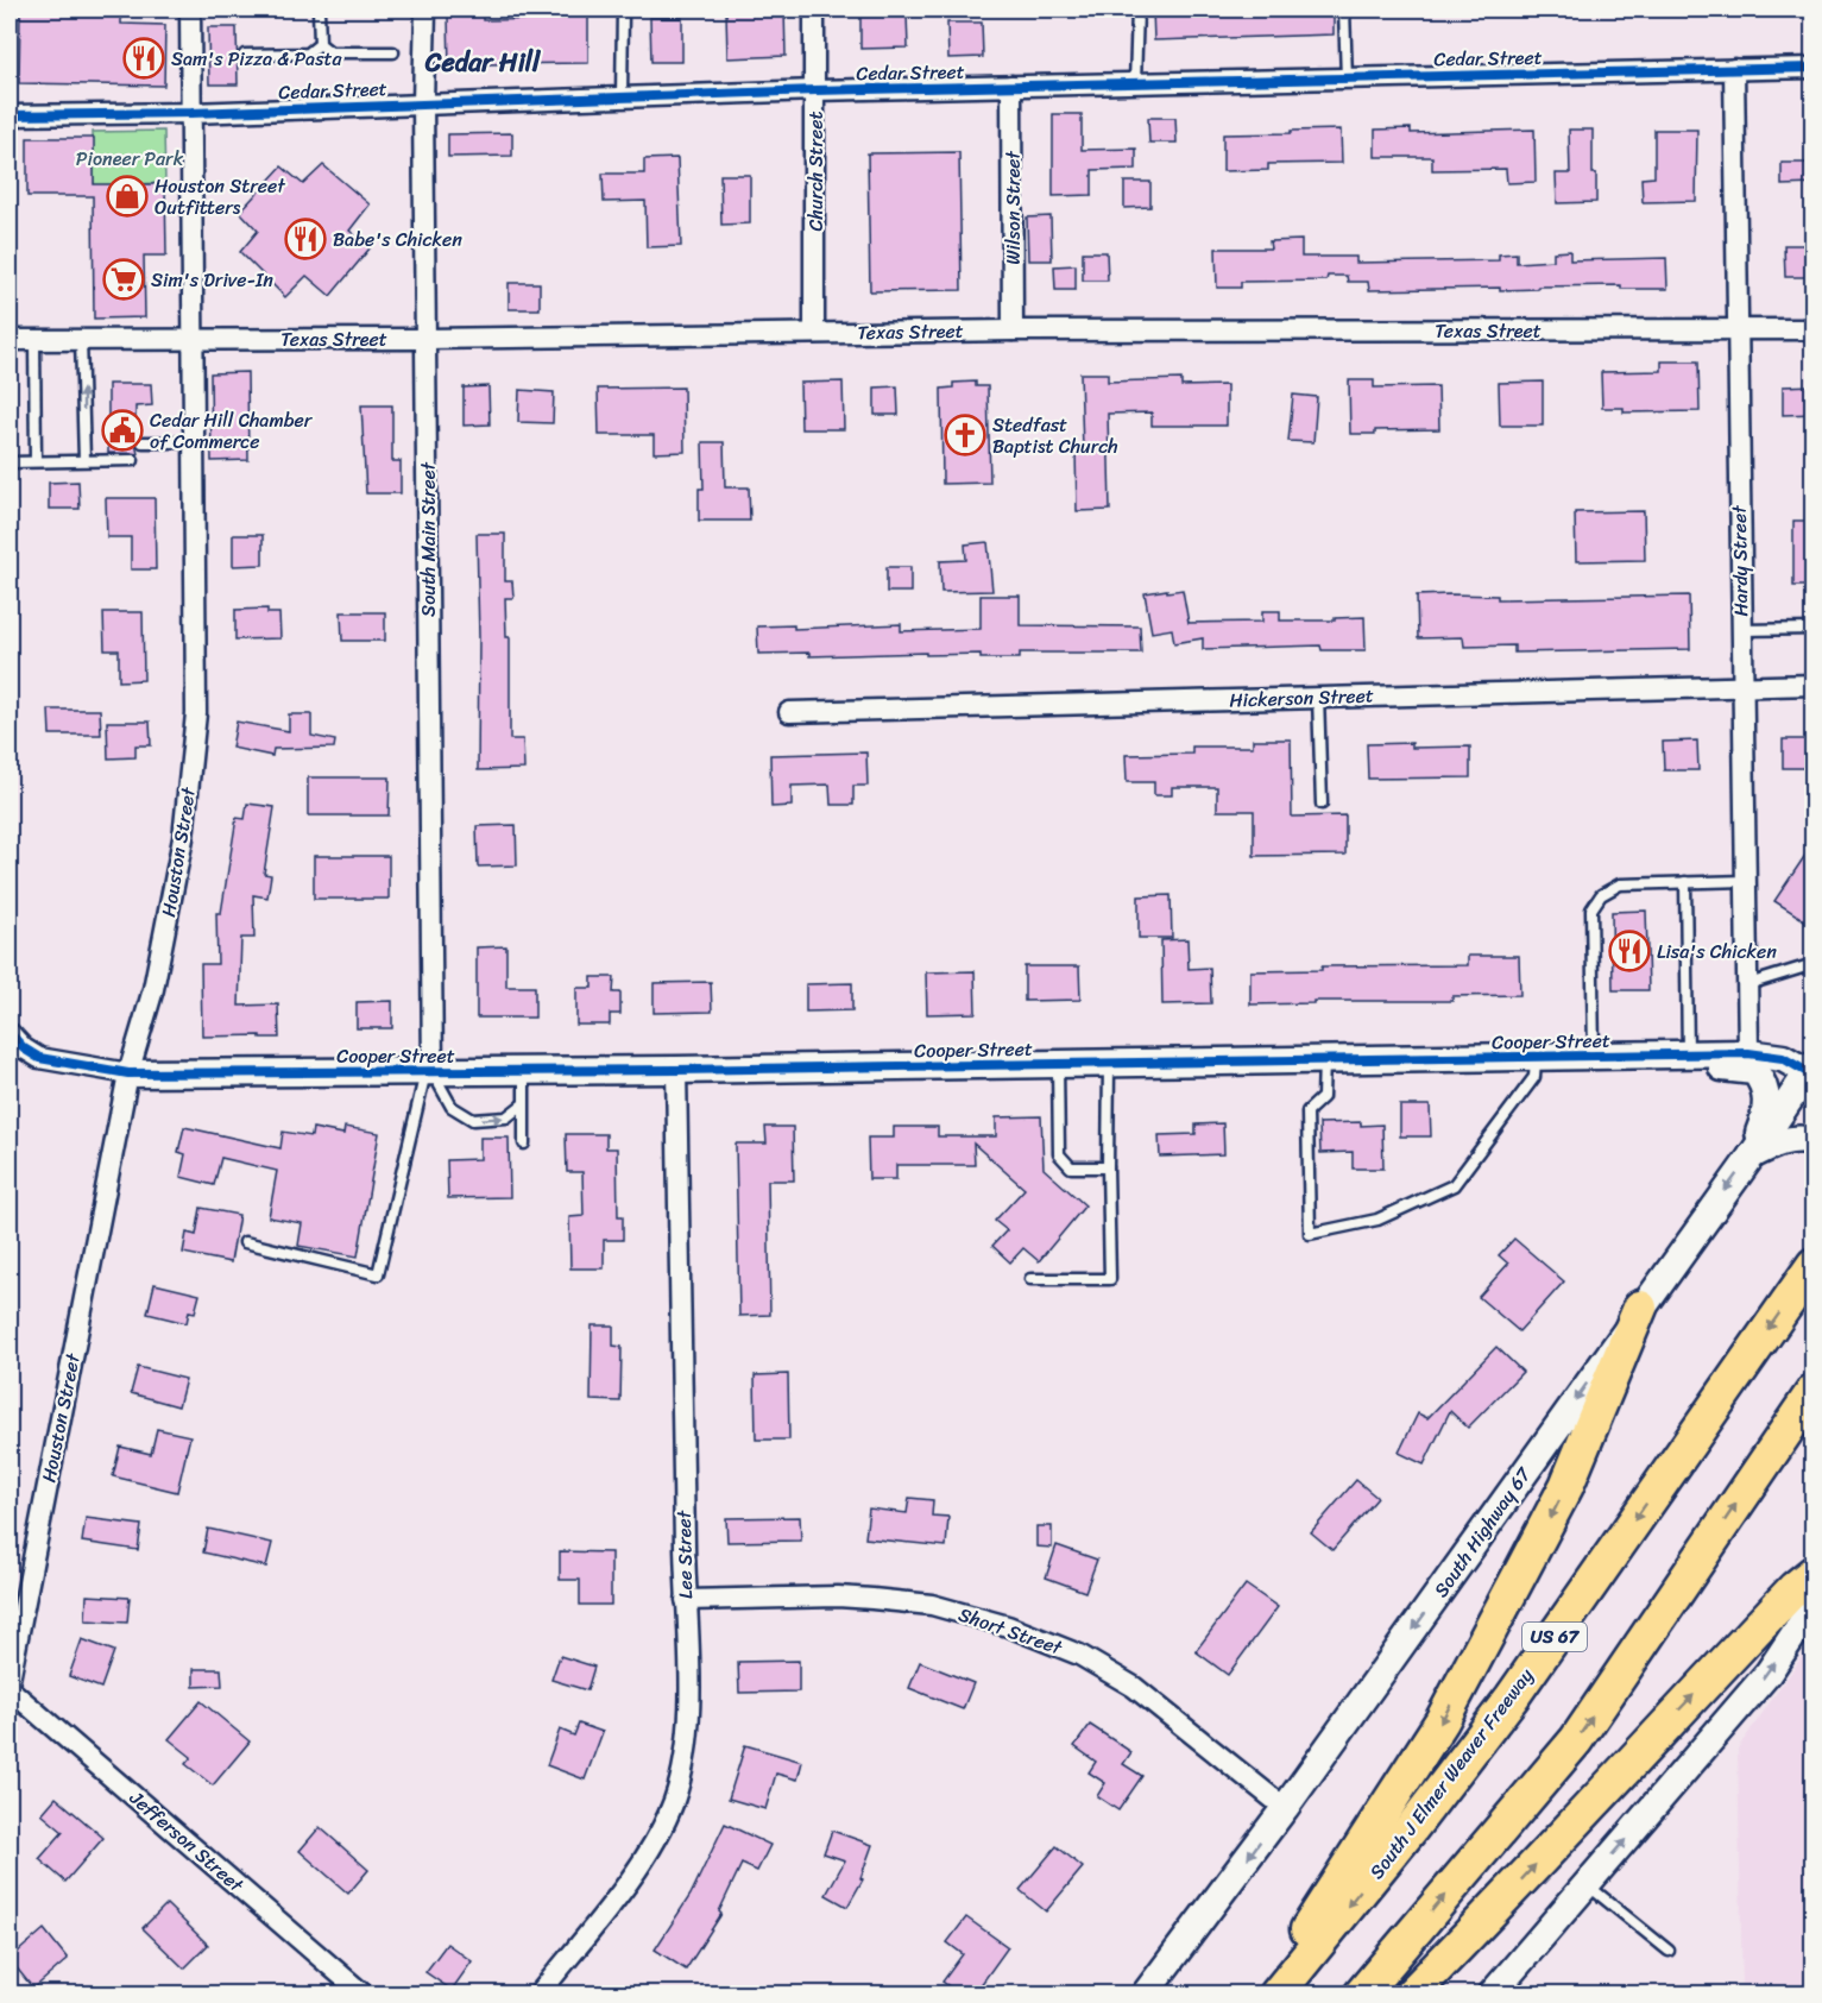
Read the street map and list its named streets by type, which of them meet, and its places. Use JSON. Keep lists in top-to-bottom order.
{
  "streets": {
    "highway": ["US 67", "South J Elmer Weaver Freeway"],
    "main road": ["Cooper Street", "South Highway 67"],
    "street": [
      "Cedar Street",
      "Church Street",
      "Wilson Street",
      "Texas Street",
      "South Main Street",
      "Hardy Street",
      "Hickerson Street",
      "Houston Street",
      "Lee Street",
      "Short Street",
      "Jefferson Street"
    ]
  },
  "crossings": [
    ["Cedar Street", "Church Street"],
    ["Cedar Street", "Wilson Street"],
    ["Cedar Street", "South Main Street"],
    ["Cedar Street", "Hardy Street"],
    ["Cedar Street", "Houston Street"],
    ["Church Street", "Texas Street"],
    ["Wilson Street", "Texas Street"],
    ["Texas Street", "South Main Street"],
    ["Texas Street", "Hardy Street"],
    ["Texas Street", "Houston Street"],
    ["South Main Street", "Cooper Street"],
    ["Hardy Street", "Hickerson Street"],
    ["Hardy Street", "Cooper Street"],
    ["Houston Street", "Cooper Street"],
    ["Cooper Street", "South Highway 67"],
    ["Cooper Street", "Lee Street"],
    ["South Highway 67", "Short Street"],
    ["Lee Street", "Short Street"]
  ],
  "one_way": ["South Highway 67"],
  "districts": ["Cedar Hill"],
  "parks": ["Pioneer Park"],
  "places": {
    "restaurant": ["Sam's Pizza & Pasta", "Babe's Chicken", "Lisa's Chicken"],
    "shop": ["Houston Street Outfitters"],
    "supermarket": ["Sim's Drive-In"],
    "public building": ["Cedar Hill Chamber of Commerce"],
    "church": ["Stedfast Baptist Church"]
  }
}
